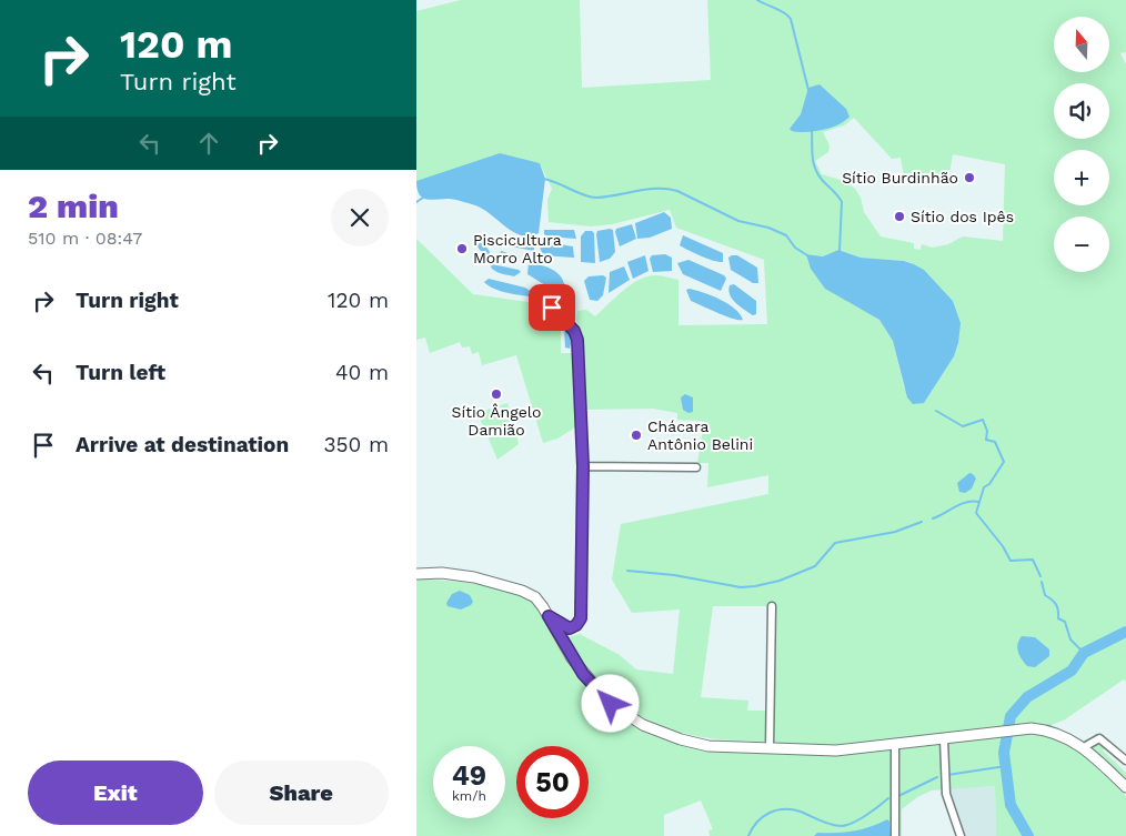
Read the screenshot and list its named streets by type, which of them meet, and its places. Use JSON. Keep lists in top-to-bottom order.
{
  "places": [
    "Sítio Burdinhão",
    "Sítio dos Ipês",
    "Piscicultura Morro Alto",
    "Sítio Ângelo Damião",
    "Chácara Antônio Belini"
  ],
  "north": "top",
  "page": {
    "turn": ["120 m", "Turn right"],
    "map_buttons": ["+", "−"],
    "heading": ["2 min", "510 m · 08:47"],
    "list": [
      {
        "name": "Turn right",
        "value": "120 m"
      },
      {
        "name": "Turn left",
        "value": "40 m"
      },
      {
        "name": "Arrive at destination",
        "value": "350 m"
      }
    ],
    "speed": "49 km/h",
    "limit": "50",
    "buttons": ["Exit", "Share"]
  }
}
